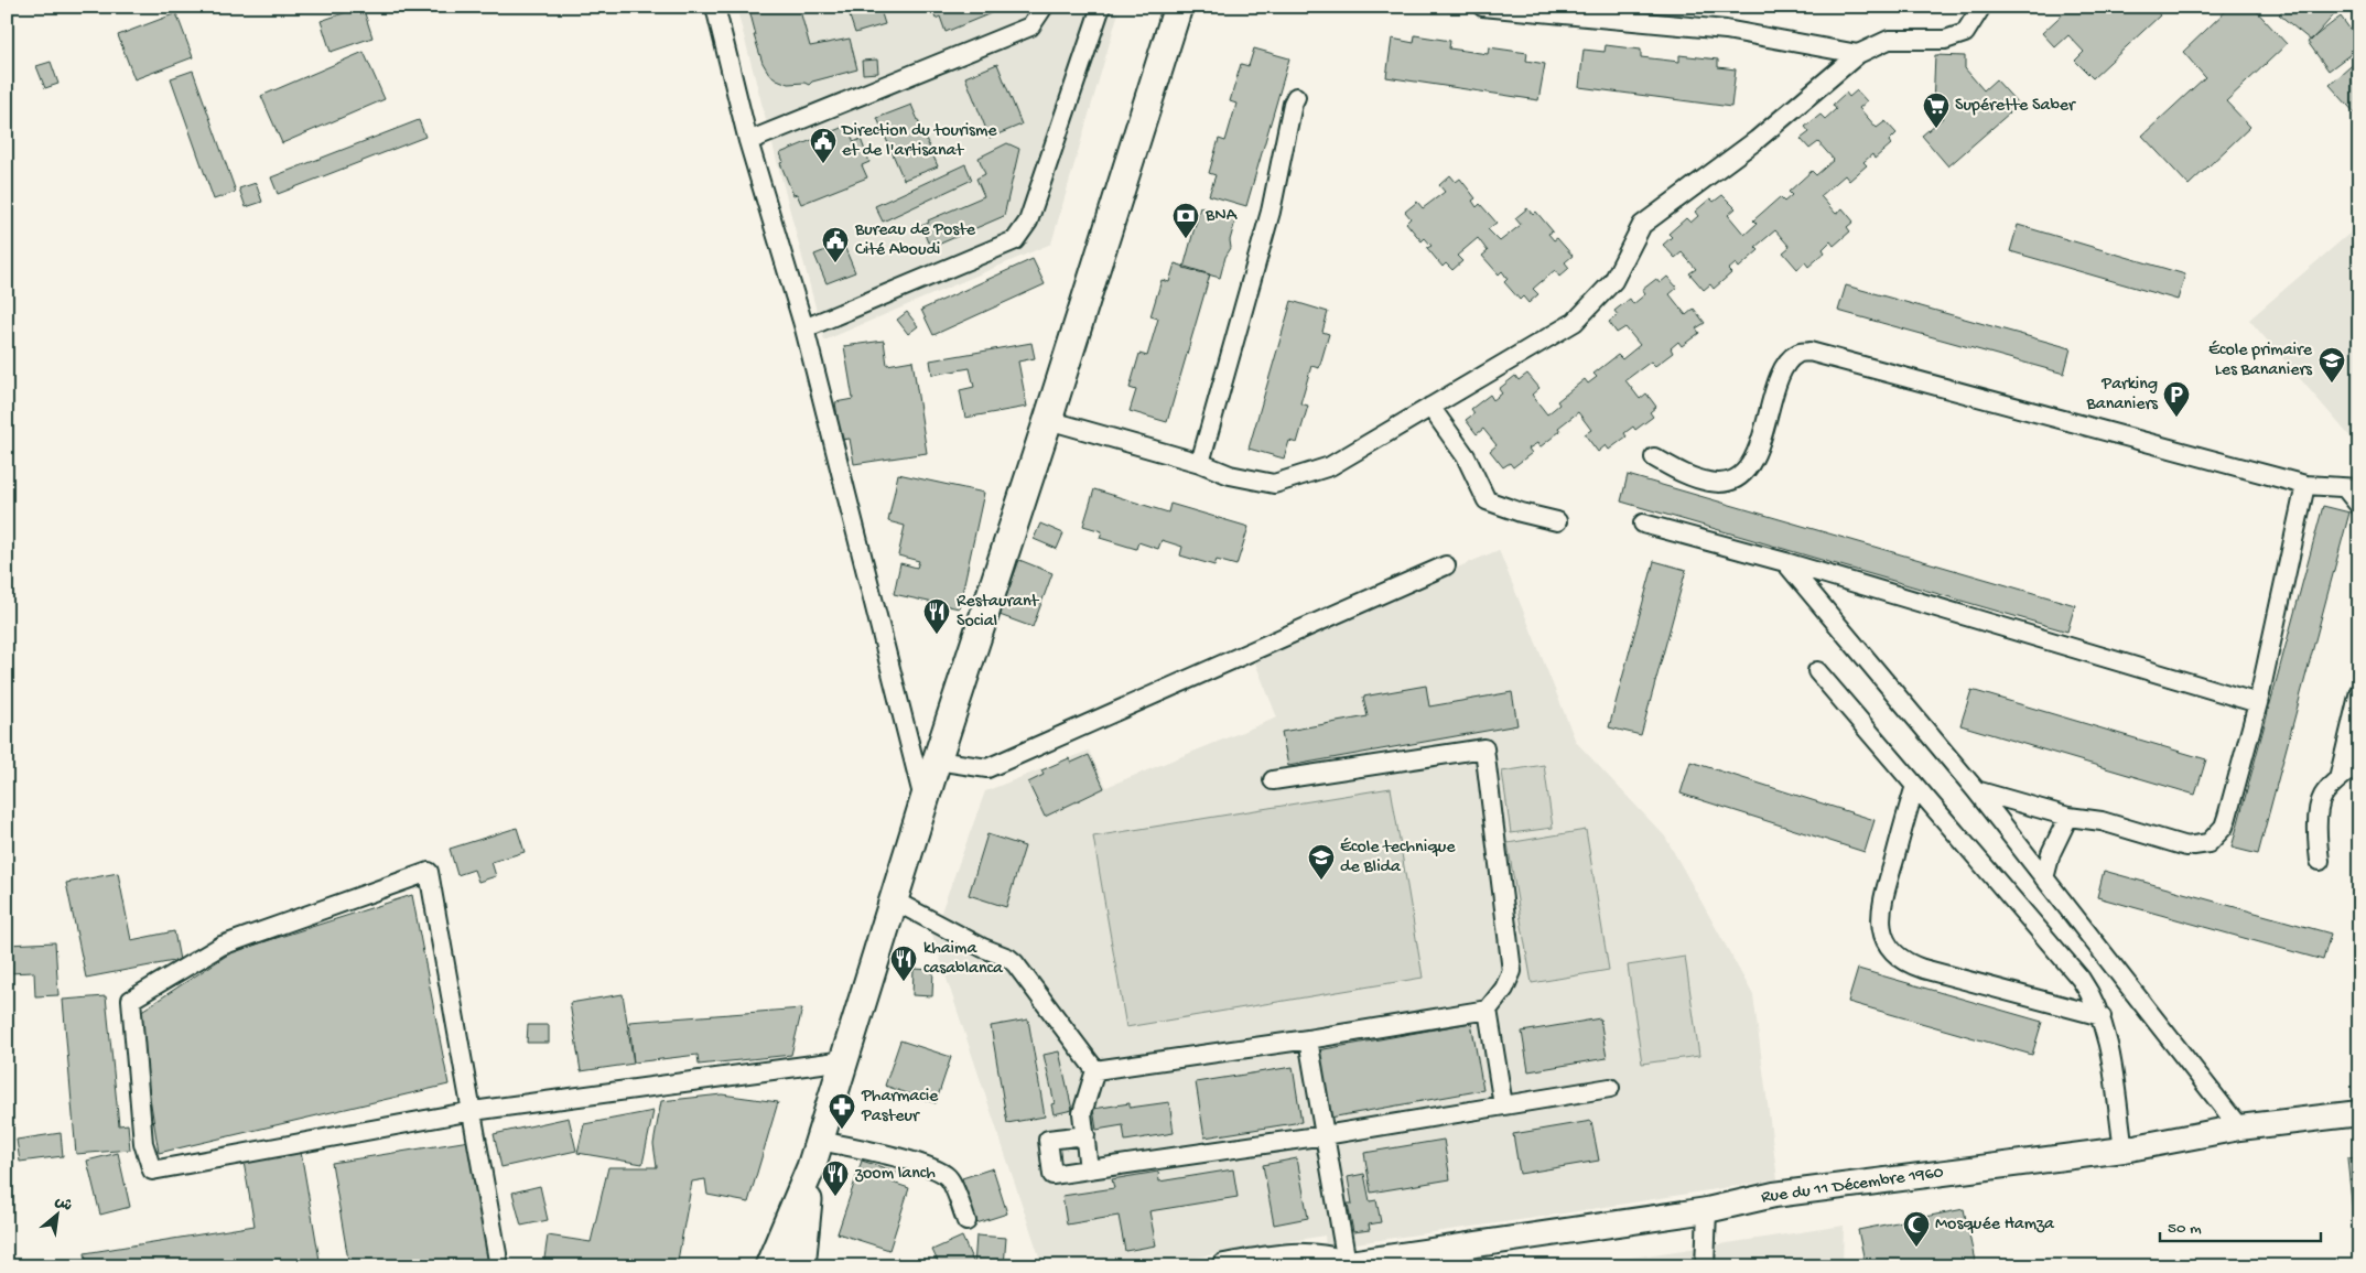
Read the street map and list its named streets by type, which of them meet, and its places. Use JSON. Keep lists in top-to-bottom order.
{
  "streets": {
    "main road": ["Rue du 11 Décembre 1960"]
  },
  "places": {
    "supermarket": ["Supérette Saber"],
    "public building": ["Direction du tourisme et de l'artisanat", "Bureau de Poste Cité Aboudi"],
    "bank": ["BNA"],
    "school or university": ["École primaire Les Bananiers", "École technique de Blida"],
    "parking": ["Parking Bananiers"],
    "restaurant": ["Restaurant Social", "khaima casablanca", "zoom lanch"],
    "pharmacy": ["Pharmacie Pasteur"],
    "mosque": ["Mosquée Hamza"]
  },
  "scale_bar": "50 m",
  "north": "top right"
}
